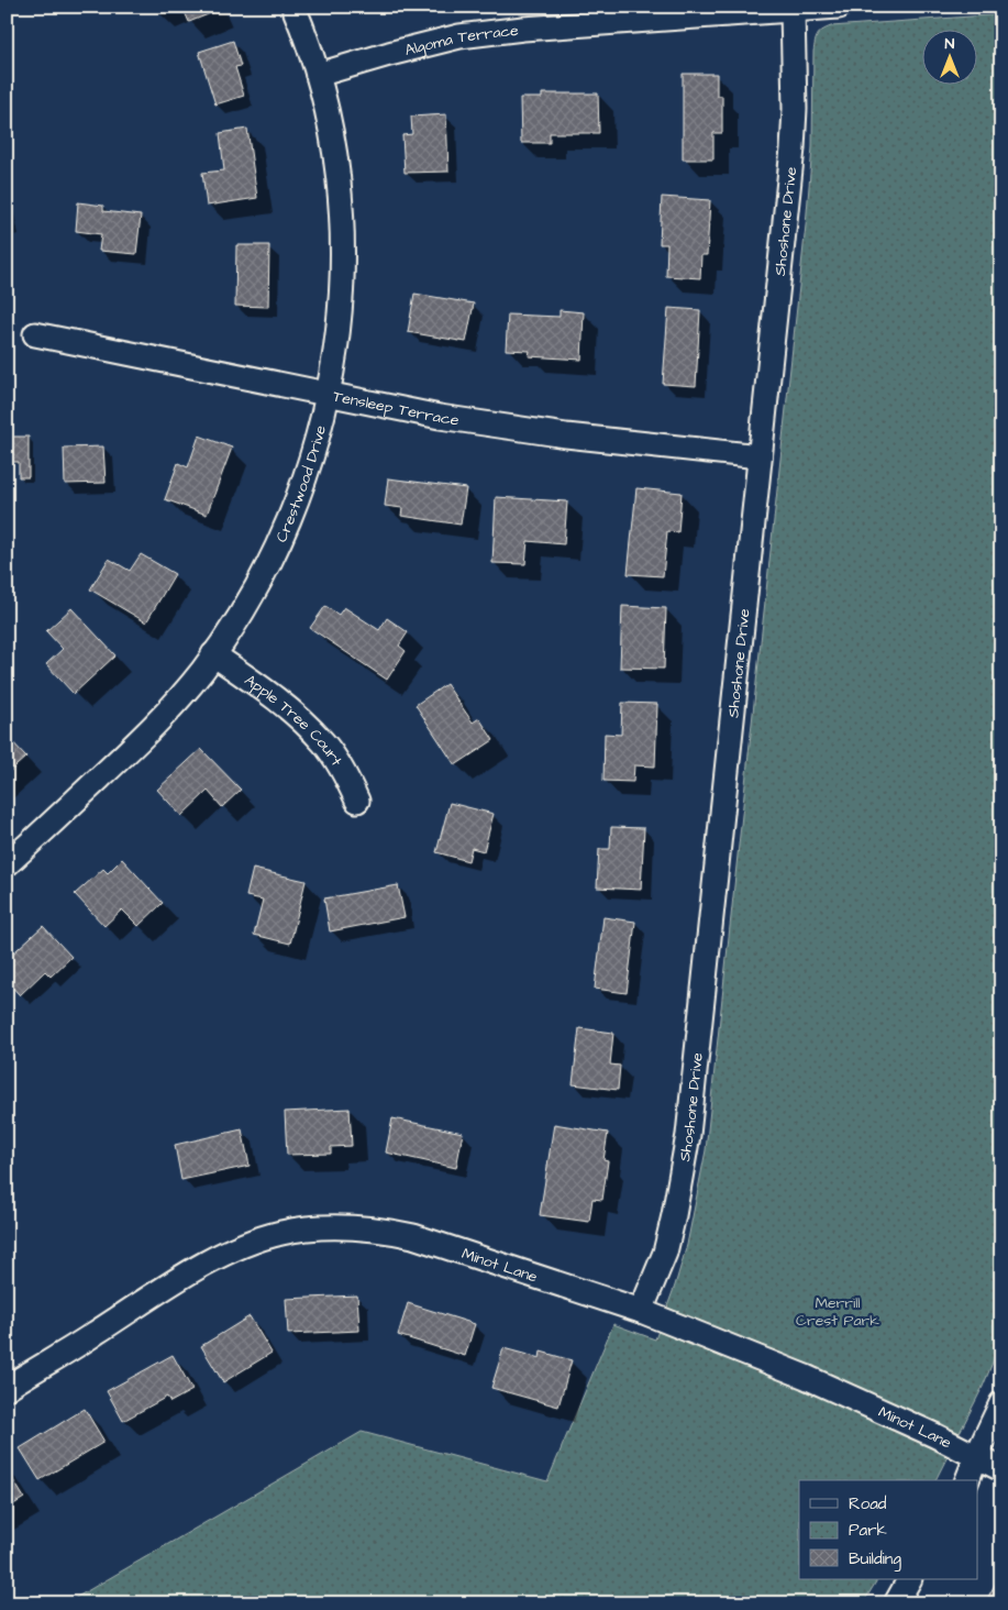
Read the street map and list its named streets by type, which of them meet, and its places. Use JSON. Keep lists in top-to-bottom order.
{
  "streets": {
    "street": [
      "Algoma Terrace",
      "Shoshone Drive",
      "Tensleep Terrace",
      "Crestwood Drive",
      "Apple Tree Court",
      "Minot Lane"
    ]
  },
  "crossings": [
    ["Algoma Terrace", "Shoshone Drive"],
    ["Algoma Terrace", "Crestwood Drive"],
    ["Shoshone Drive", "Tensleep Terrace"],
    ["Shoshone Drive", "Minot Lane"],
    ["Tensleep Terrace", "Crestwood Drive"],
    ["Crestwood Drive", "Apple Tree Court"]
  ],
  "parks": ["Merrill Crest Park"],
  "legend": ["Road", "Park", "Building"],
  "north": "top"
}
